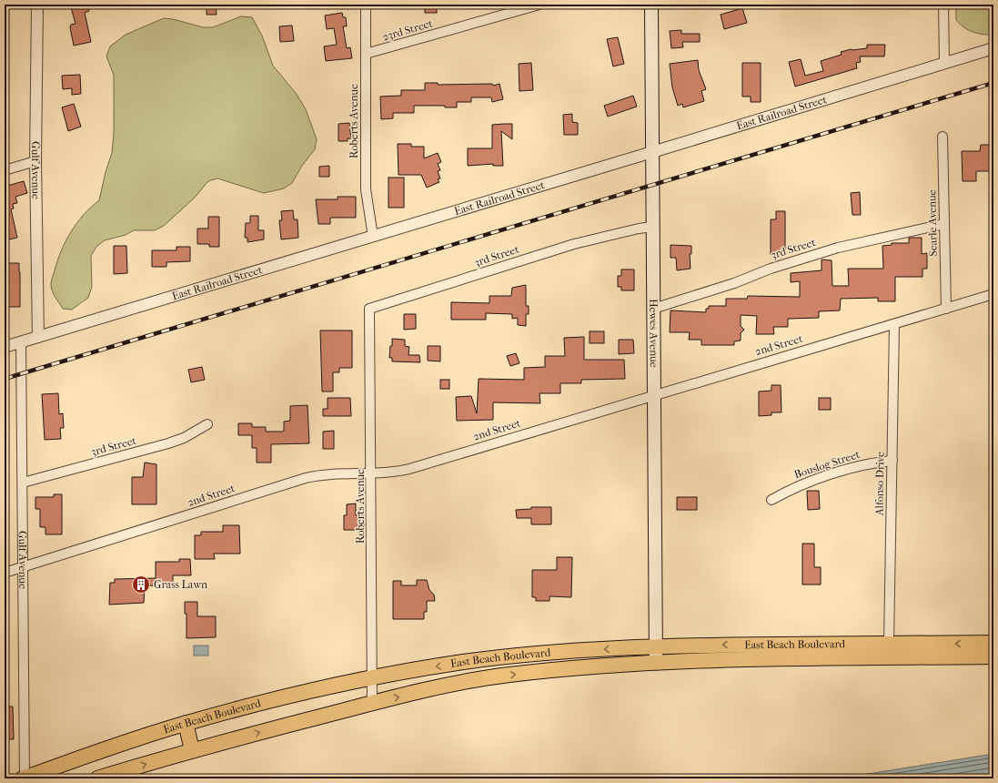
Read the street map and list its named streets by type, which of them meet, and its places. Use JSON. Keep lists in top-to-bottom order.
{
  "streets": {
    "main road": ["Hewes Avenue", "East Beach Boulevard"],
    "street": [
      "23rd Street",
      "East Railroad Street",
      "Roberts Avenue",
      "Gulf Avenue",
      "Searle Avenue",
      "3rd Street",
      "2nd Street",
      "Bouslog Street",
      "Alfonso Drive"
    ]
  },
  "crossings": [
    ["23rd Street", "Roberts Avenue"],
    ["East Railroad Street", "Roberts Avenue"],
    ["East Railroad Street", "Gulf Avenue"],
    ["East Railroad Street", "Hewes Avenue"],
    ["Roberts Avenue", "3rd Street"],
    ["Roberts Avenue", "2nd Street"],
    ["Roberts Avenue", "East Beach Boulevard"],
    ["Gulf Avenue", "3rd Street"],
    ["Gulf Avenue", "2nd Street"],
    ["Gulf Avenue", "East Beach Boulevard"],
    ["Searle Avenue", "3rd Street"],
    ["Searle Avenue", "2nd Street"],
    ["3rd Street", "Hewes Avenue"],
    ["Hewes Avenue", "2nd Street"],
    ["Hewes Avenue", "East Beach Boulevard"],
    ["2nd Street", "Alfonso Drive"],
    ["Bouslog Street", "Alfonso Drive"],
    ["Alfonso Drive", "East Beach Boulevard"]
  ],
  "places": {
    "building": ["Grass Lawn"]
  }
}
